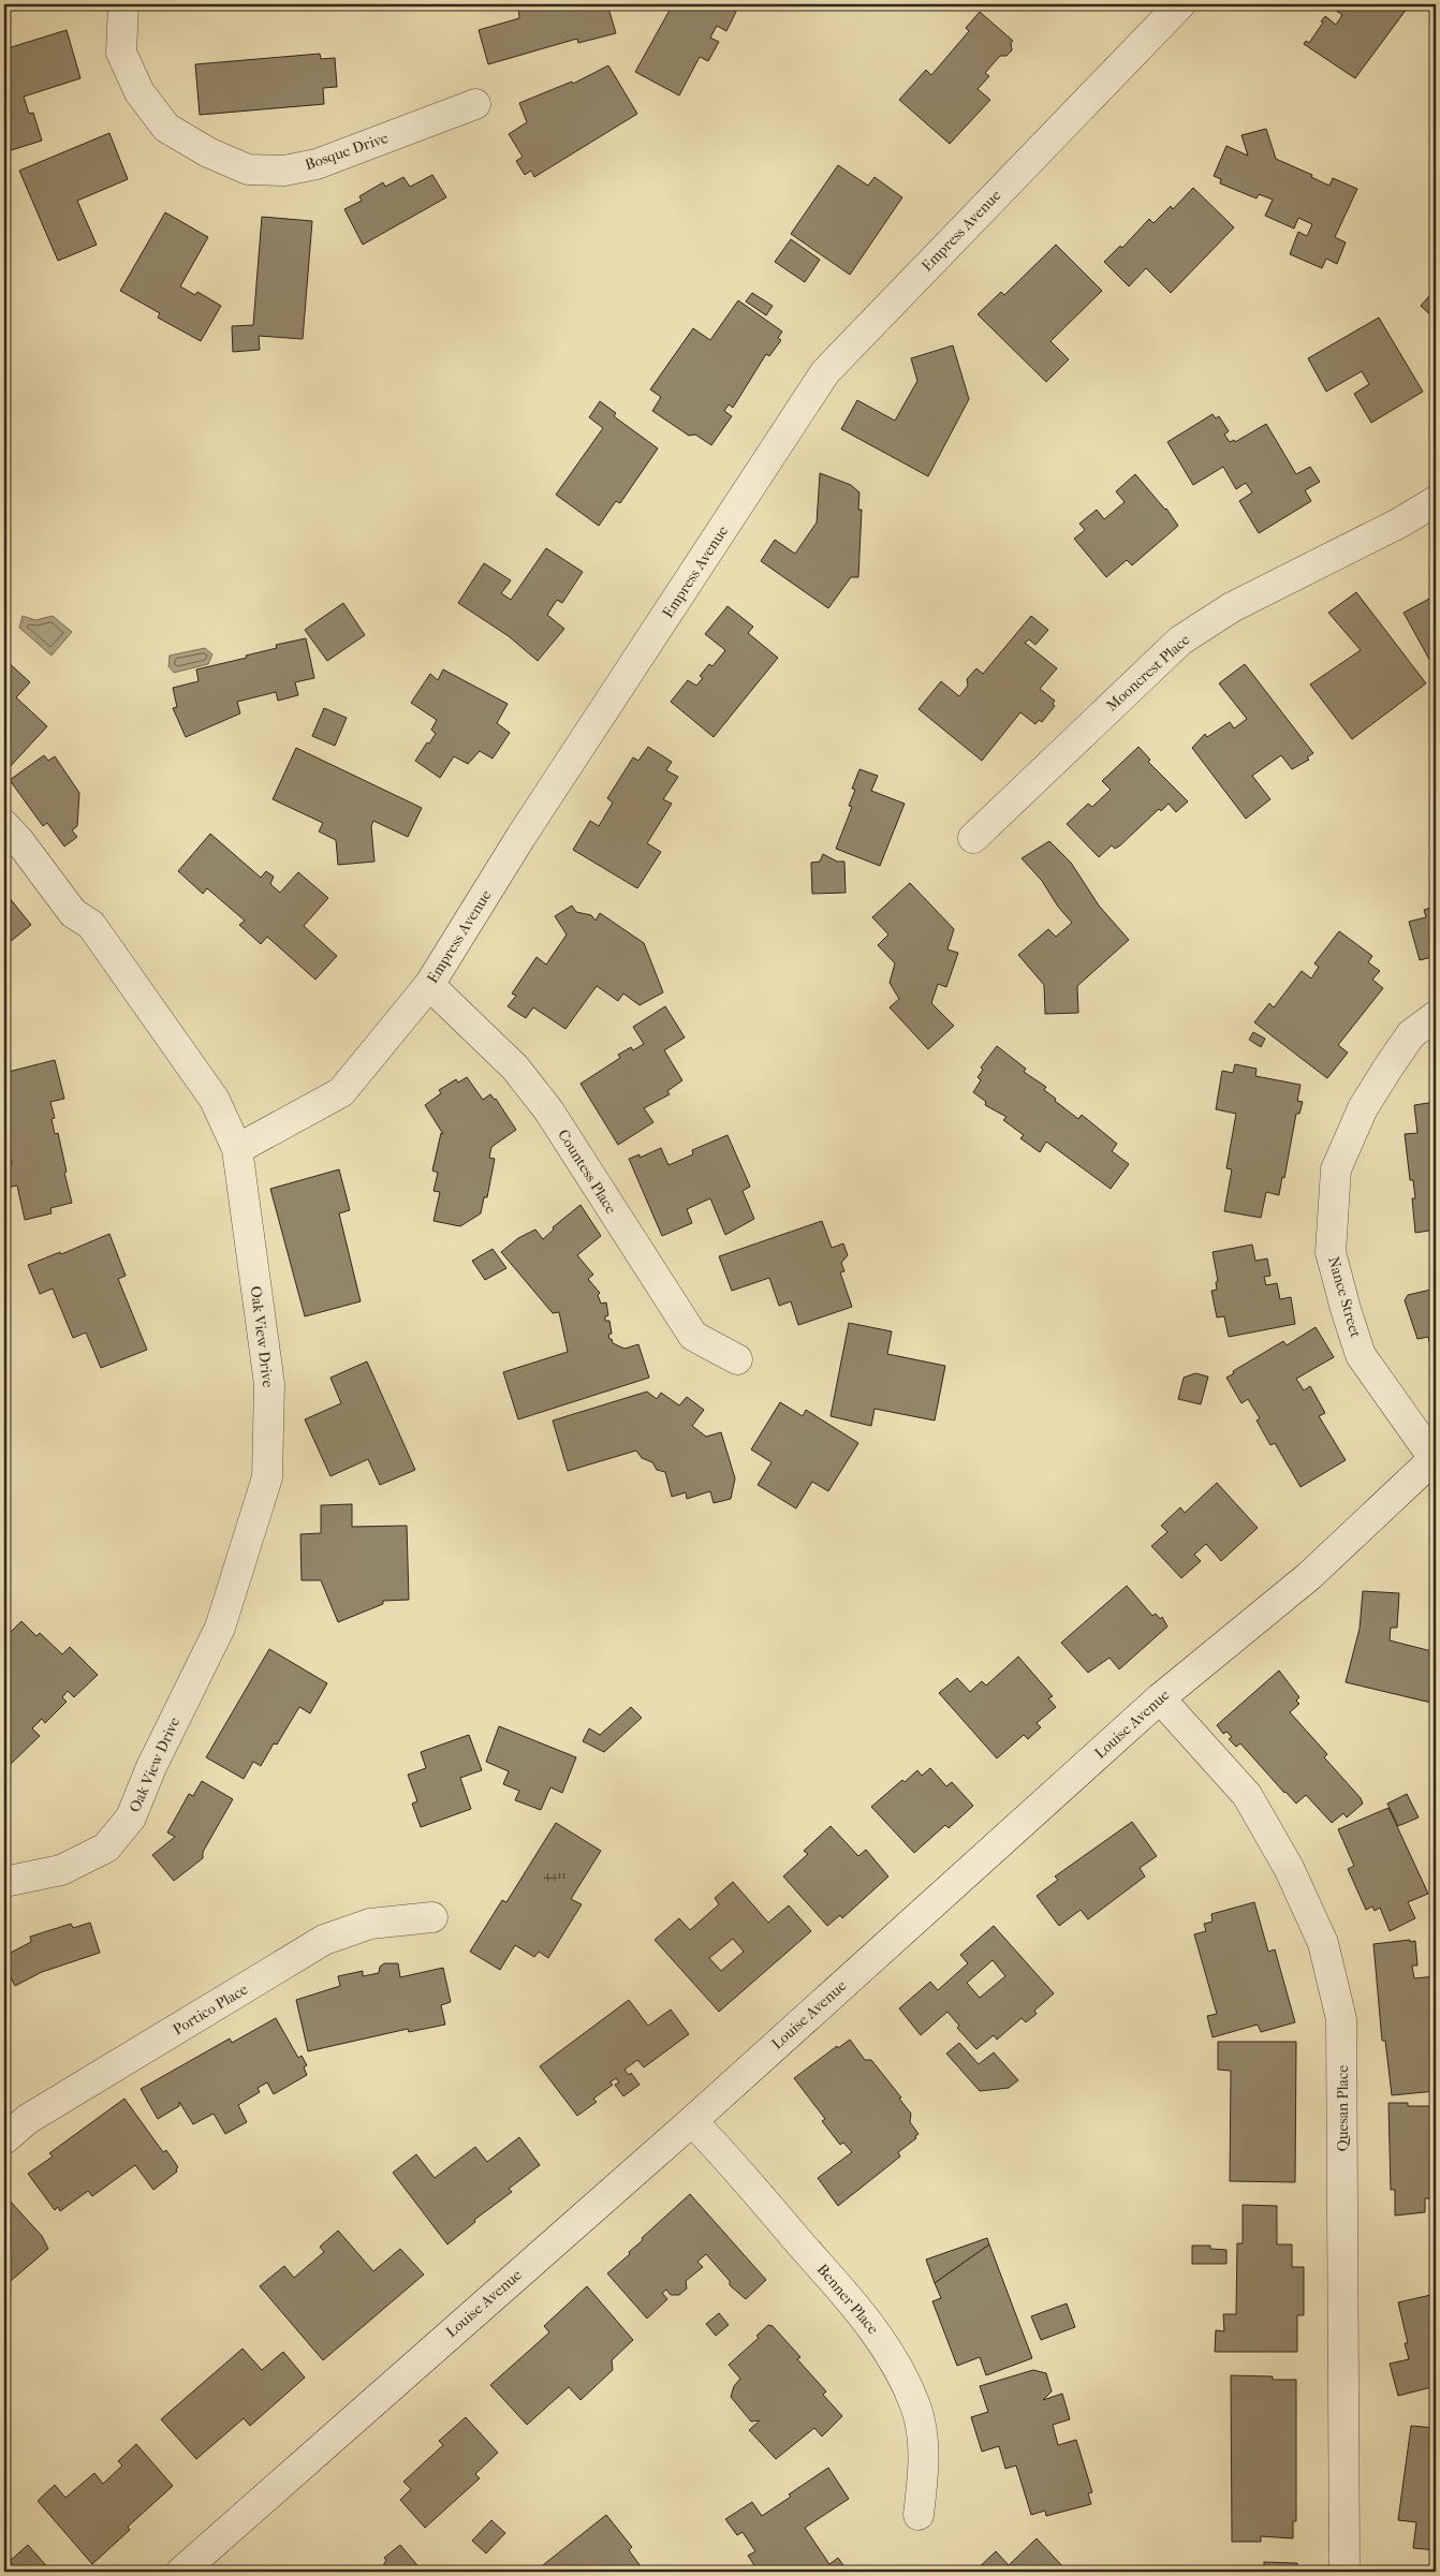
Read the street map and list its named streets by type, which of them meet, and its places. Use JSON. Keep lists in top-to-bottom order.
{
  "streets": {
    "street": [
      "Bosque Drive",
      "Empress Avenue",
      "Mooncrest Place",
      "Countess Place",
      "Nance Street",
      "Oak View Drive",
      "Louise Avenue",
      "Portico Place",
      "Quesan Place",
      "Benner Place"
    ]
  },
  "crossings": [
    ["Empress Avenue", "Countess Place"],
    ["Empress Avenue", "Oak View Drive"],
    ["Nance Street", "Louise Avenue"],
    ["Louise Avenue", "Quesan Place"],
    ["Louise Avenue", "Benner Place"]
  ],
  "house_numbers": ["4411"]
}
